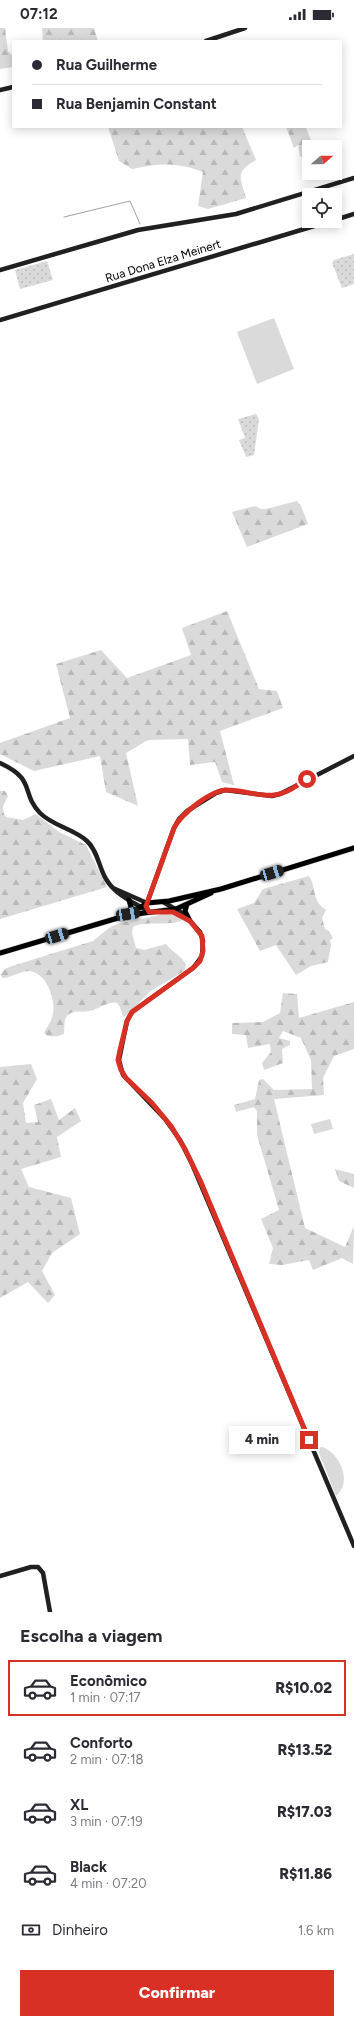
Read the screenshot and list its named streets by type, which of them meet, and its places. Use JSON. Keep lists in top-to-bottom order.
{
  "streets": {
    "street": ["Rua Dona Elza Meinert"]
  },
  "north": "right",
  "page": {
    "status": "07:12",
    "banner": ["Rua Guilherme", "Rua Benjamin Constant"],
    "bubble": "4 min",
    "heading": "Escolha a viagem",
    "list": [
      {
        "name": "Econômico",
        "note": "1 min · 07:17",
        "value": "R$10.02"
      },
      {
        "name": "Conforto",
        "note": "2 min · 07:18",
        "value": "R$13.52"
      },
      {
        "name": "XL",
        "note": "3 min · 07:19",
        "value": "R$17.03"
      },
      {
        "name": "Black",
        "note": "4 min · 07:20",
        "value": "R$11.86"
      }
    ],
    "pay": ["Dinheiro", "1.6 km"],
    "buttons": "Confirmar"
  }
}
